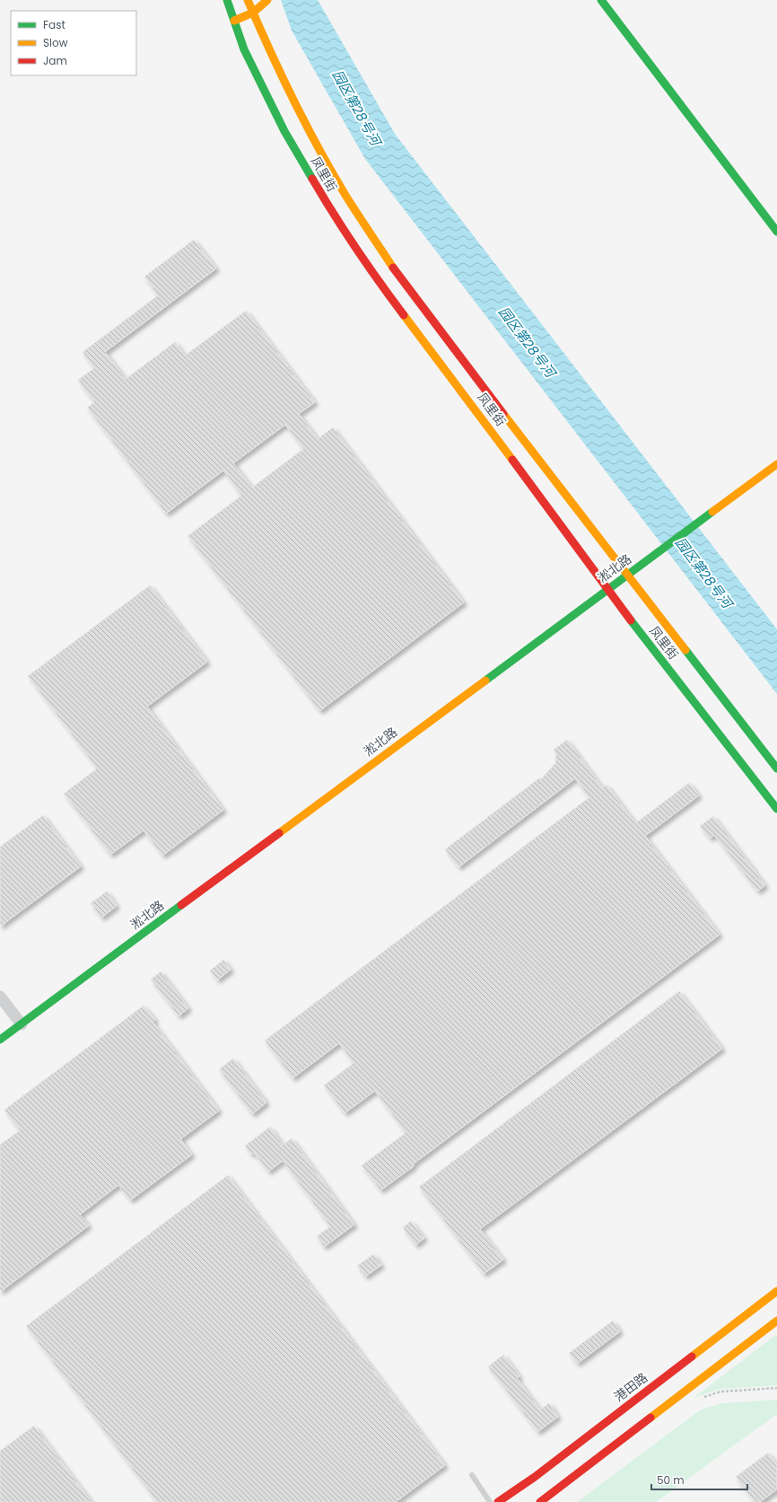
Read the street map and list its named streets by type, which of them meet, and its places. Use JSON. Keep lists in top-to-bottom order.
{
  "streets": {
    "main road": ["凤里街", "淞北路", "港田路"]
  },
  "crossings": [
    ["凤里街", "淞北路"]
  ],
  "water": ["园区第28号河"],
  "legend": ["Fast", "Slow", "Jam"],
  "scale_bar": "50 m"
}
